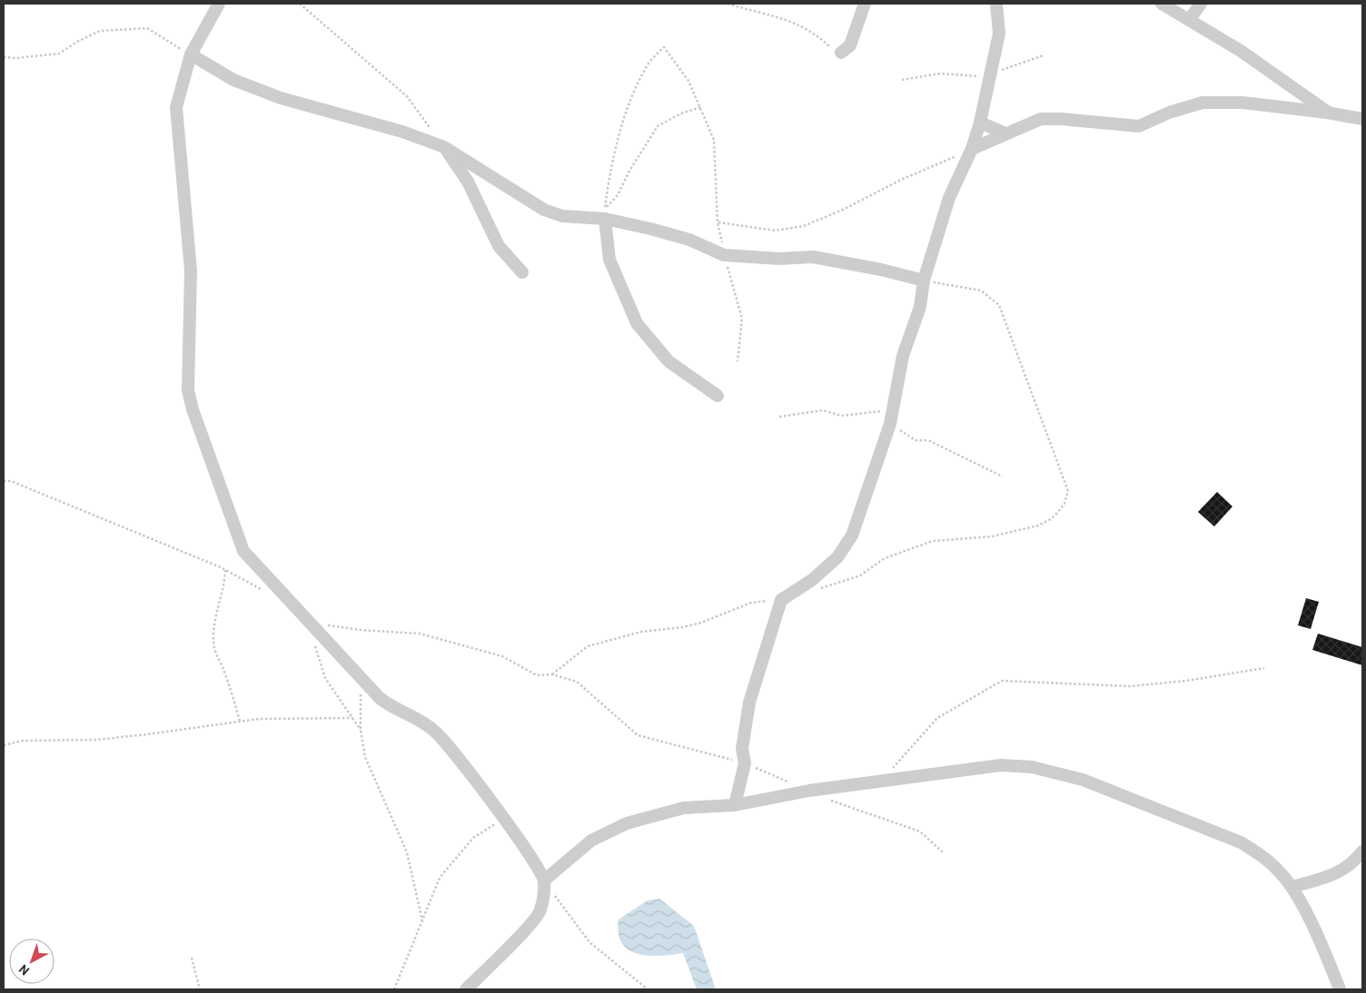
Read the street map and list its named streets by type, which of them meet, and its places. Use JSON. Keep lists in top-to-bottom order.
{
  "north": "bottom left"
}
